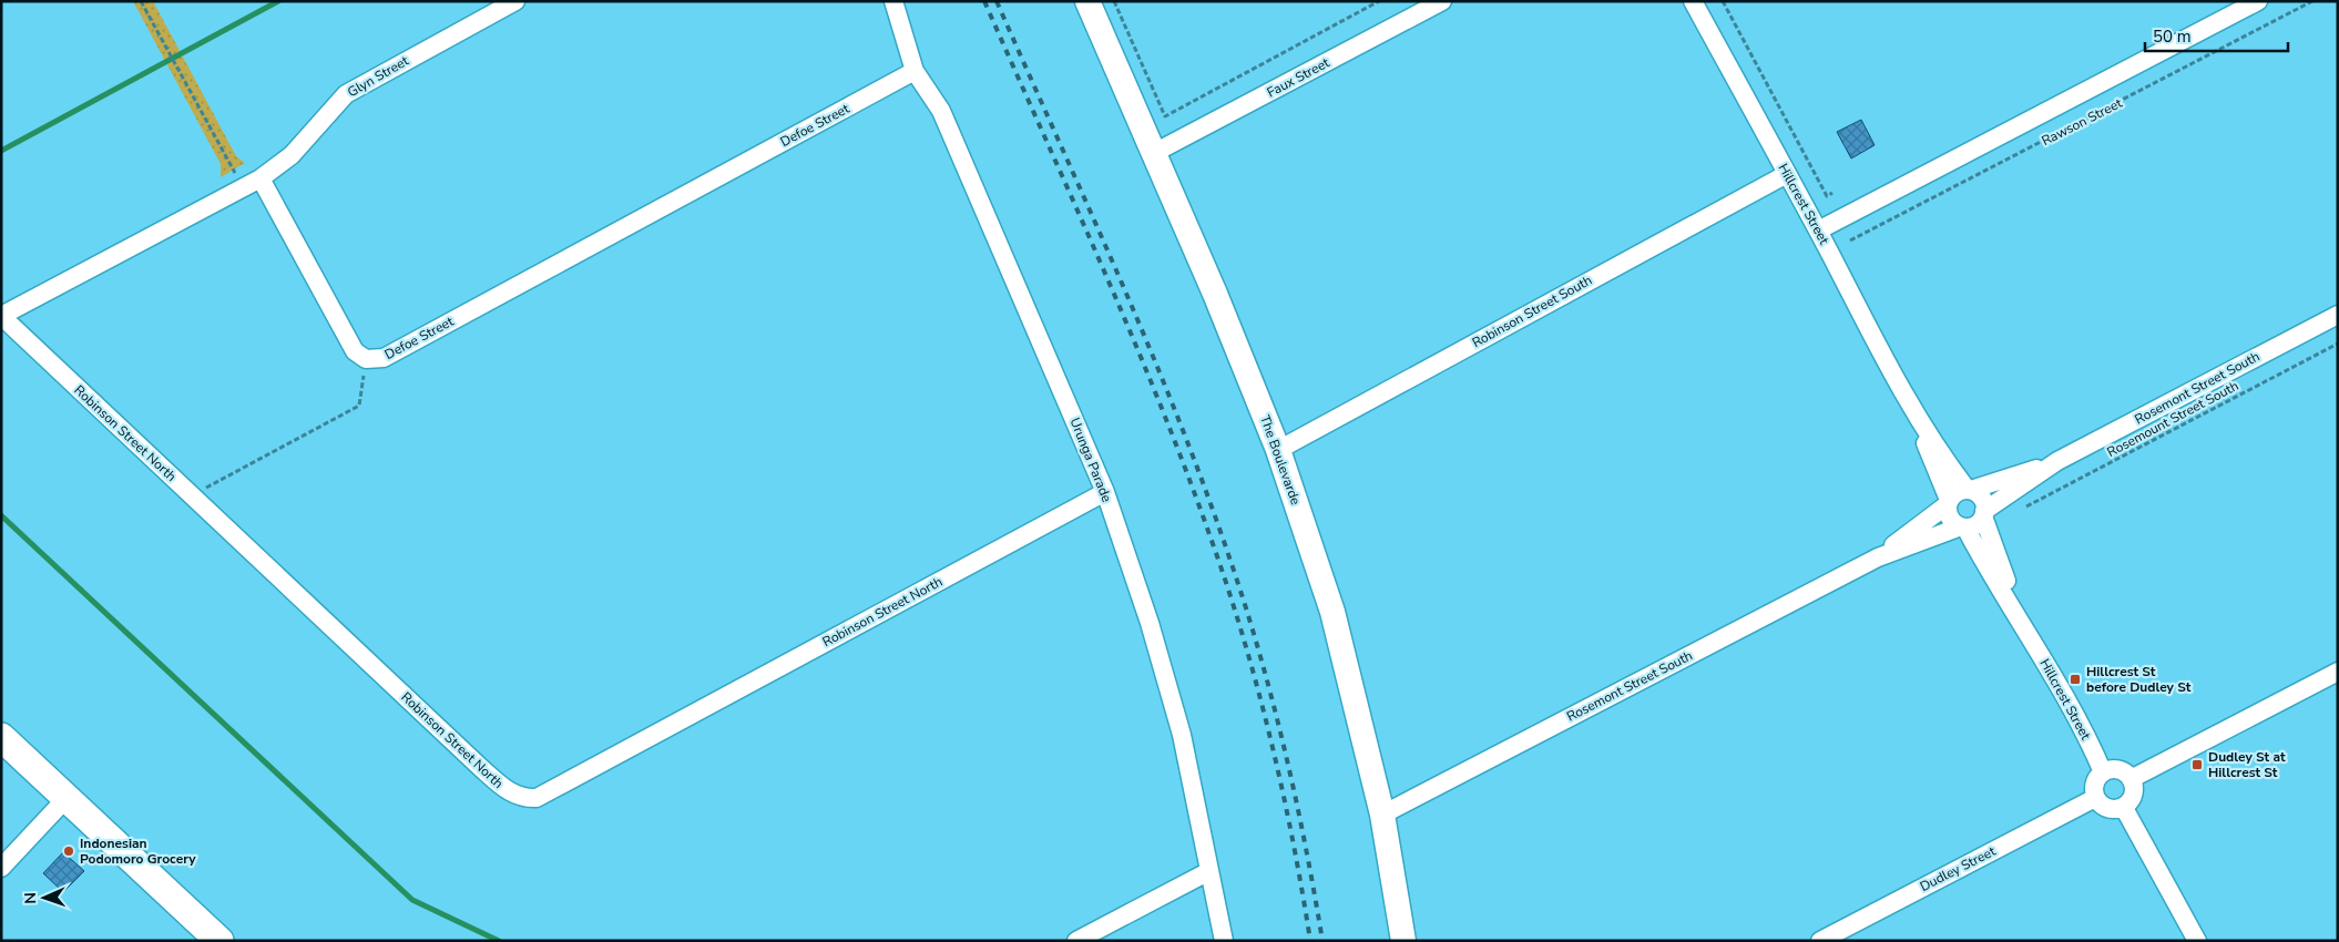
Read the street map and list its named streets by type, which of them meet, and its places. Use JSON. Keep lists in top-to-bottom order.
{
  "streets": {
    "street": [
      "Glyn Street",
      "Faux Street",
      "Rawson Street",
      "Defoe Street",
      "Hillcrest Street",
      "Robinson Street South",
      "Rosemont Street South",
      "Robinson Street North",
      "Urunga Parade",
      "The Boulevarde",
      "Dudley Street"
    ],
    "path": ["Rosemount Street South"]
  },
  "crossings": [
    ["Glyn Street", "Defoe Street"],
    ["Faux Street", "The Boulevarde"],
    ["Rawson Street", "Hillcrest Street"],
    ["Defoe Street", "Urunga Parade"],
    ["Hillcrest Street", "Robinson Street South"],
    ["Hillcrest Street", "Rosemont Street South"],
    ["Hillcrest Street", "Dudley Street"],
    ["Robinson Street South", "The Boulevarde"],
    ["Rosemont Street South", "The Boulevarde"],
    ["Robinson Street North", "Urunga Parade"]
  ],
  "places": {
    "transit": ["Hillcrest St before Dudley St", "Dudley St at Hillcrest St"],
    "other": ["Indonesian Podomoro Grocery"]
  },
  "scale_bar": "50 m",
  "north": "left"
}
